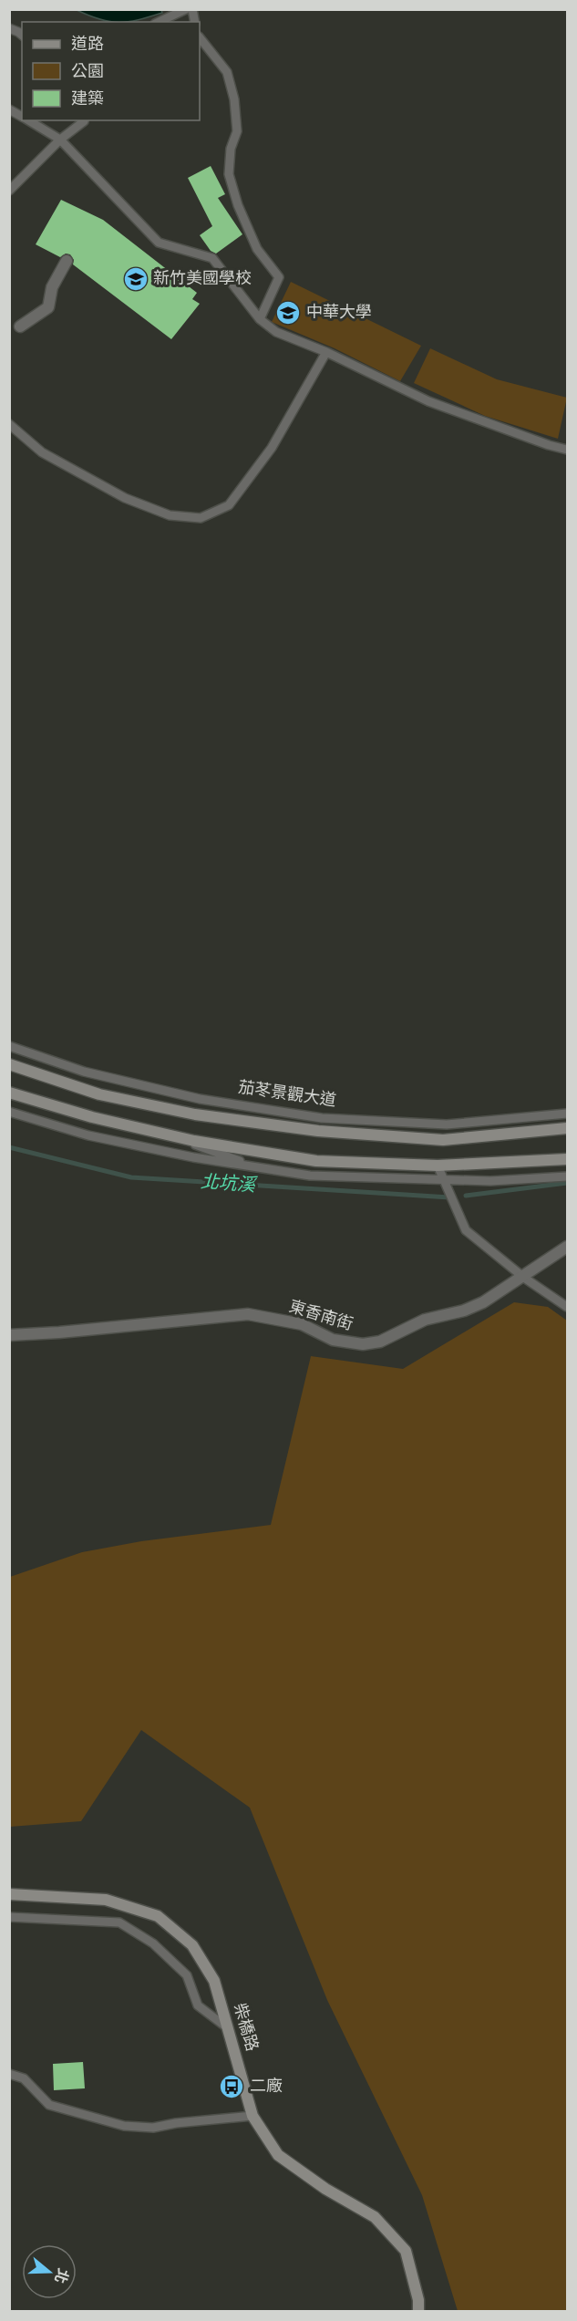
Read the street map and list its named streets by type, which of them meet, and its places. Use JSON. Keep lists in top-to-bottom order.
{
  "streets": {
    "street": ["茄苳景觀大道", "東香南街", "柴橋路"]
  },
  "water": ["北坑溪"],
  "places": {
    "school or university": ["新竹美國學校", "中華大學"],
    "bus stop": ["二廠"]
  },
  "legend": ["道路", "公園", "建築"],
  "north": "right"
}
